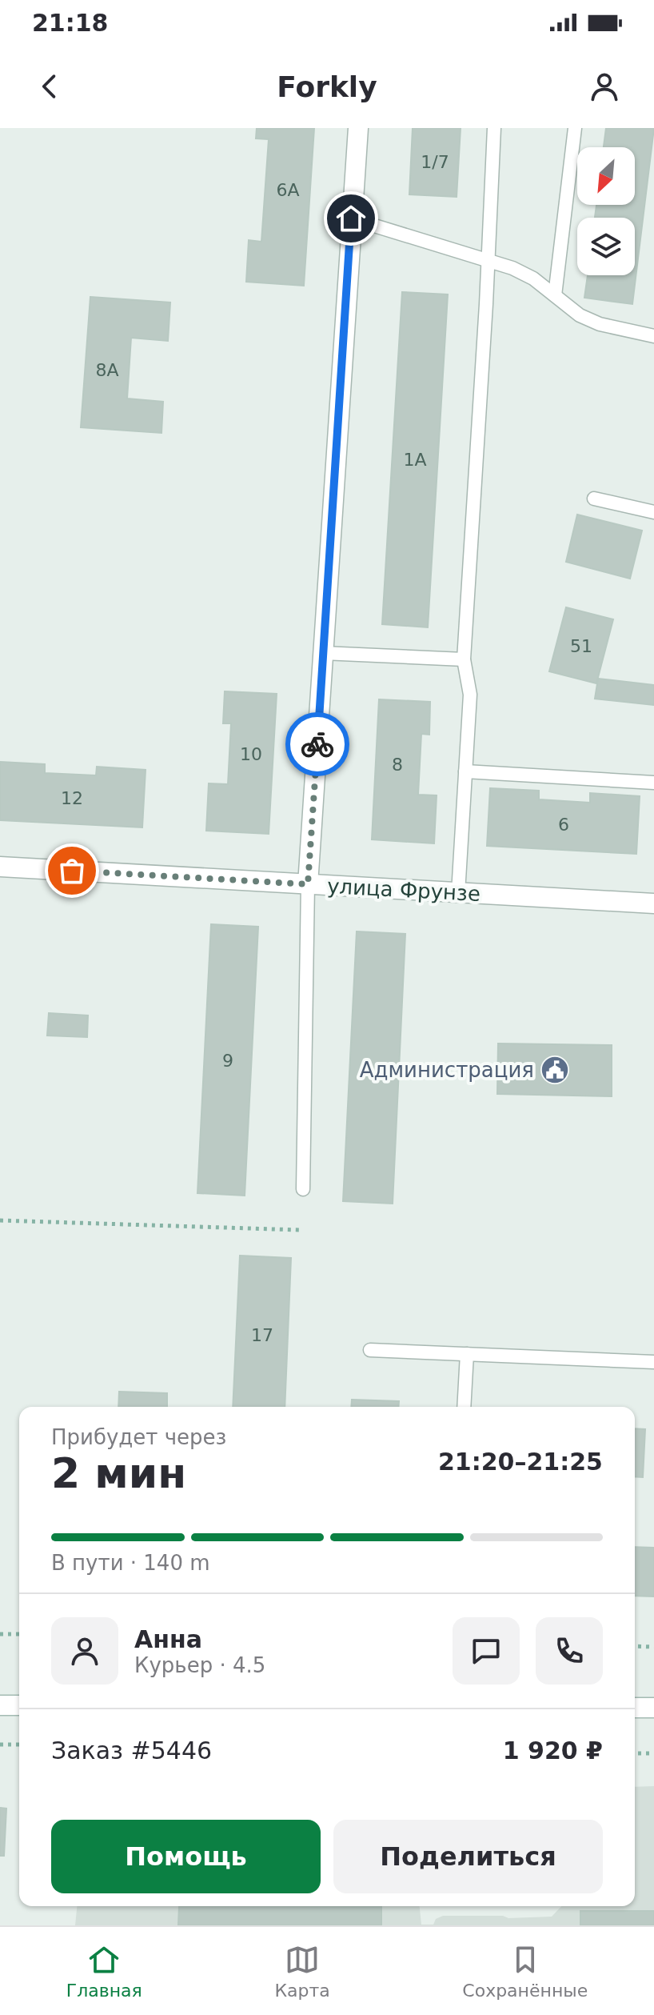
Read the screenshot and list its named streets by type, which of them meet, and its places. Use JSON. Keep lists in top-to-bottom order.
{
  "streets": {
    "street": ["улица Фрунзе"]
  },
  "places": {
    "public building": ["Администрация"]
  },
  "house_numbers": [
    "1/7",
    "6А",
    "8А",
    "1А",
    "51",
    "10",
    "8",
    "12",
    "6",
    "9",
    "17"
  ],
  "north": "bottom left",
  "page": {
    "status": "21:18",
    "header": "Forkly",
    "heading": ["2 мин", "Прибудет через", "21:20–21:25"],
    "panel": [
      "Анна",
      "Курьер · 4.5",
      "Заказ #5446",
      "1 920 ₽"
    ],
    "bar": "В пути · 140 m",
    "buttons": ["Помощь", "Поделиться"],
    "tabs": ["Главная", "Карта", "Сохранённые"]
  }
}
